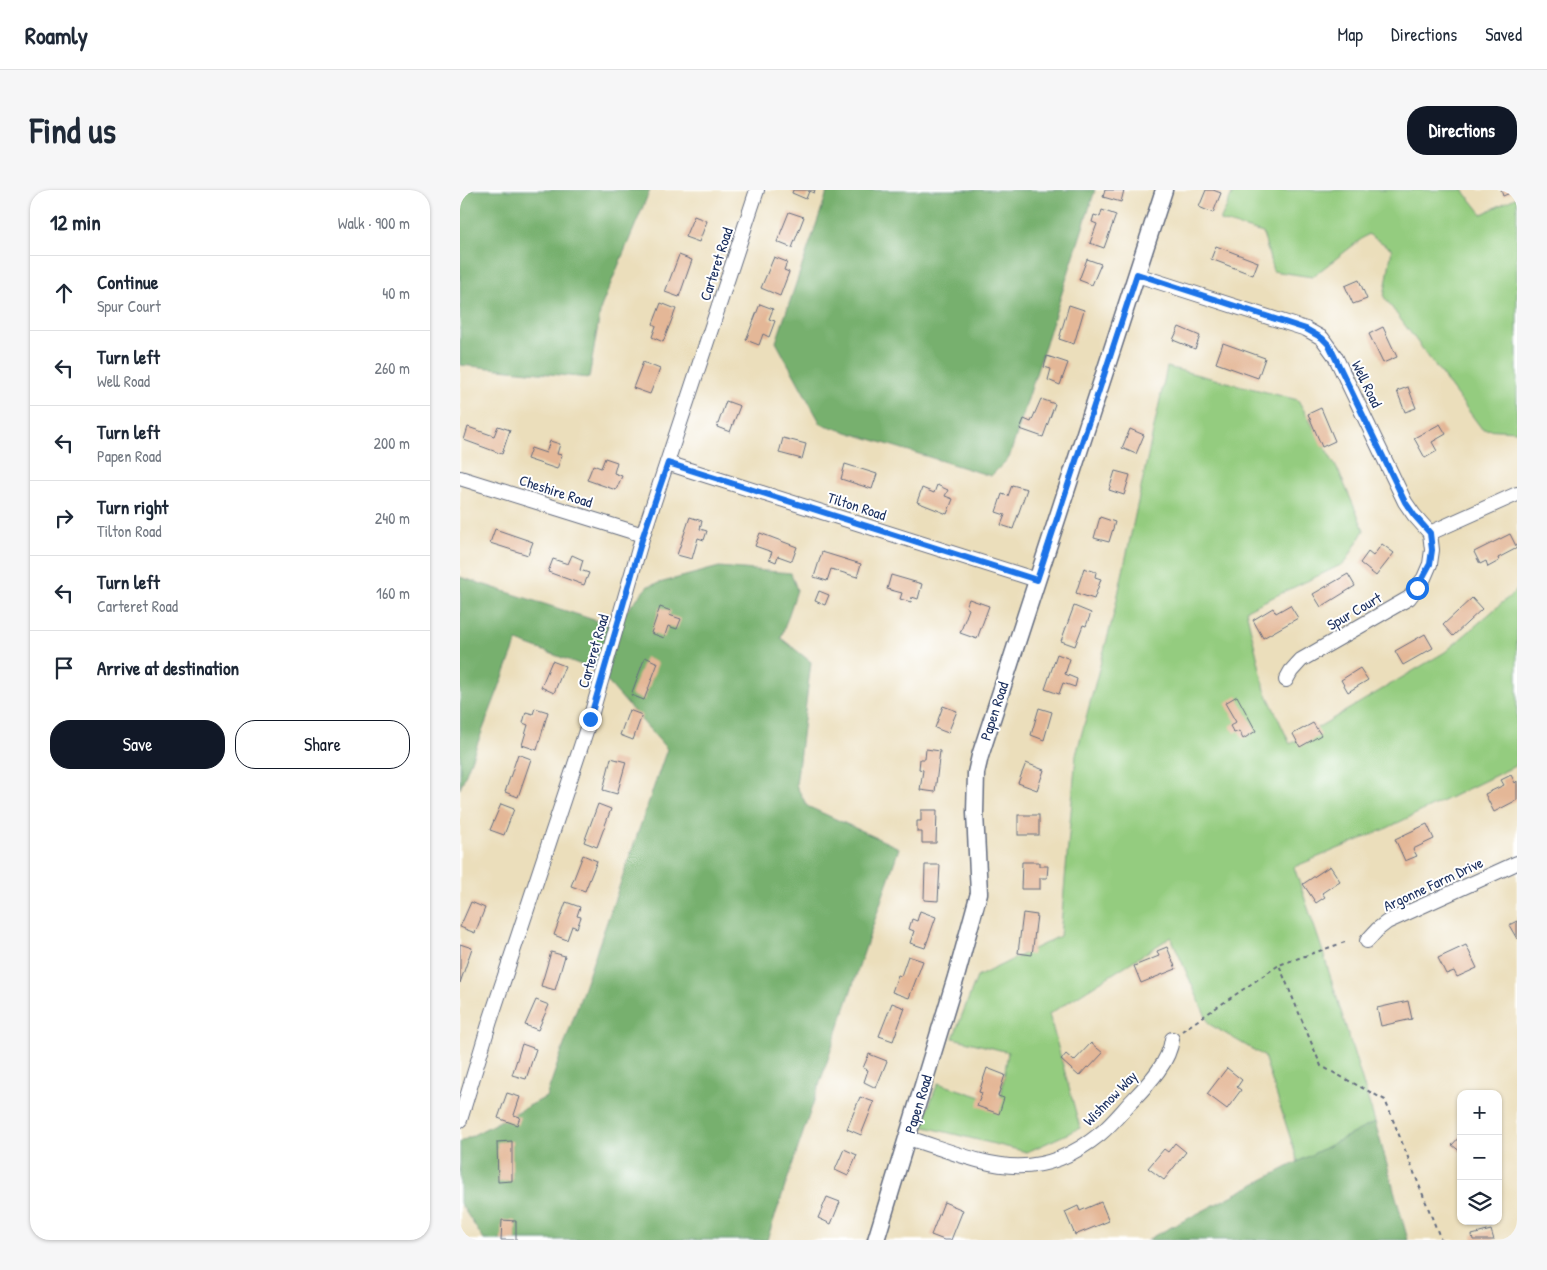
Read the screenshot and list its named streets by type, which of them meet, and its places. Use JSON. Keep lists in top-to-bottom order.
{
  "streets": {
    "street": [
      "Carteret Road",
      "Well Road",
      "Cheshire Road",
      "Tilton Road",
      "Spur Court",
      "Papen Road",
      "Argonne Farm Drive",
      "Wishnow Way"
    ]
  },
  "crossings": [
    ["Carteret Road", "Cheshire Road"],
    ["Carteret Road", "Tilton Road"],
    ["Well Road", "Spur Court"],
    ["Well Road", "Papen Road"],
    ["Tilton Road", "Papen Road"],
    ["Papen Road", "Wishnow Way"]
  ],
  "page": {
    "header": "Roamly",
    "nav": ["Map", "Directions", "Saved"],
    "buttons": [
      "Directions",
      ["Save", "Share"]
    ],
    "title": "Find us",
    "heading": ["12 min", "Walk · 900 m"],
    "list": [
      ["Continue", "Spur Court", "40 m"],
      ["Turn left", "Well Road", "260 m"],
      ["Turn left", "Papen Road", "200 m"],
      ["Turn right", "Tilton Road", "240 m"],
      ["Turn left", "Carteret Road", "160 m"],
      "Arrive at destination"
    ],
    "map_buttons": ["+", "−"]
  }
}
